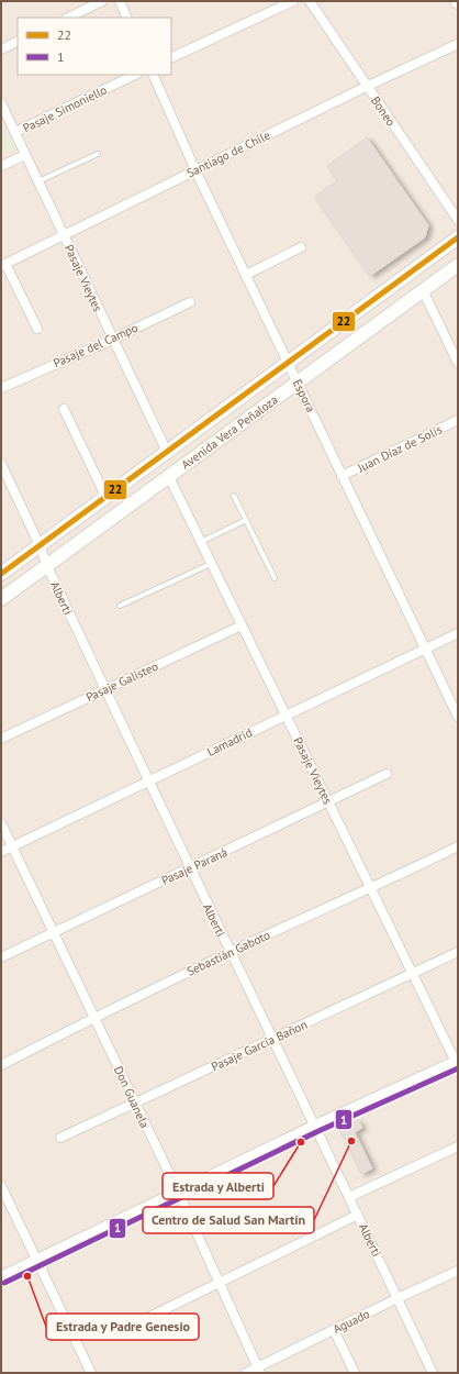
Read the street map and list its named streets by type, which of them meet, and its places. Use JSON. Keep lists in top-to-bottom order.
{
  "streets": {
    "main road": ["Avenida Vera Peñaloza"],
    "street": [
      "Pasaje Simoniello",
      "Boneo",
      "Santiago de Chile",
      "Pasaje Vieytes",
      "Pasaje del Campo",
      "Espora",
      "Juan Díaz de Solís",
      "Alberti",
      "Pasaje Galisteo",
      "Lamadrid",
      "Pasaje Paraná",
      "Sebastián Gaboto",
      "Pasaje García Bañon",
      "Don Guanela",
      "Aguado"
    ]
  },
  "crossings": [
    ["Pasaje Simoniello", "Pasaje Vieytes"],
    ["Boneo", "Santiago de Chile"],
    ["Santiago de Chile", "Pasaje Vieytes"],
    ["Santiago de Chile", "Espora"],
    ["Pasaje Vieytes", "Pasaje del Campo"],
    ["Pasaje Vieytes", "Avenida Vera Peñaloza"],
    ["Pasaje Vieytes", "Pasaje Galisteo"],
    ["Pasaje Vieytes", "Lamadrid"],
    ["Pasaje Vieytes", "Pasaje Paraná"],
    ["Pasaje Vieytes", "Sebastián Gaboto"],
    ["Pasaje Vieytes", "Pasaje García Bañon"],
    ["Espora", "Avenida Vera Peñaloza"],
    ["Espora", "Juan Díaz de Solís"],
    ["Espora", "Lamadrid"],
    ["Avenida Vera Peñaloza", "Alberti"],
    ["Alberti", "Pasaje Galisteo"],
    ["Alberti", "Lamadrid"],
    ["Alberti", "Pasaje Paraná"],
    ["Alberti", "Sebastián Gaboto"],
    ["Alberti", "Pasaje García Bañon"],
    ["Alberti", "Aguado"],
    ["Lamadrid", "Don Guanela"],
    ["Pasaje Paraná", "Don Guanela"],
    ["Sebastián Gaboto", "Don Guanela"],
    ["Pasaje García Bañon", "Don Guanela"],
    ["Don Guanela", "Aguado"]
  ],
  "places": ["Centro de Salud San Martín", "Estrada y Alberti", "Estrada y Padre Genesio"],
  "lines": ["transit line 22", "transit line 1"],
  "legend": ["22", "1"]
}
